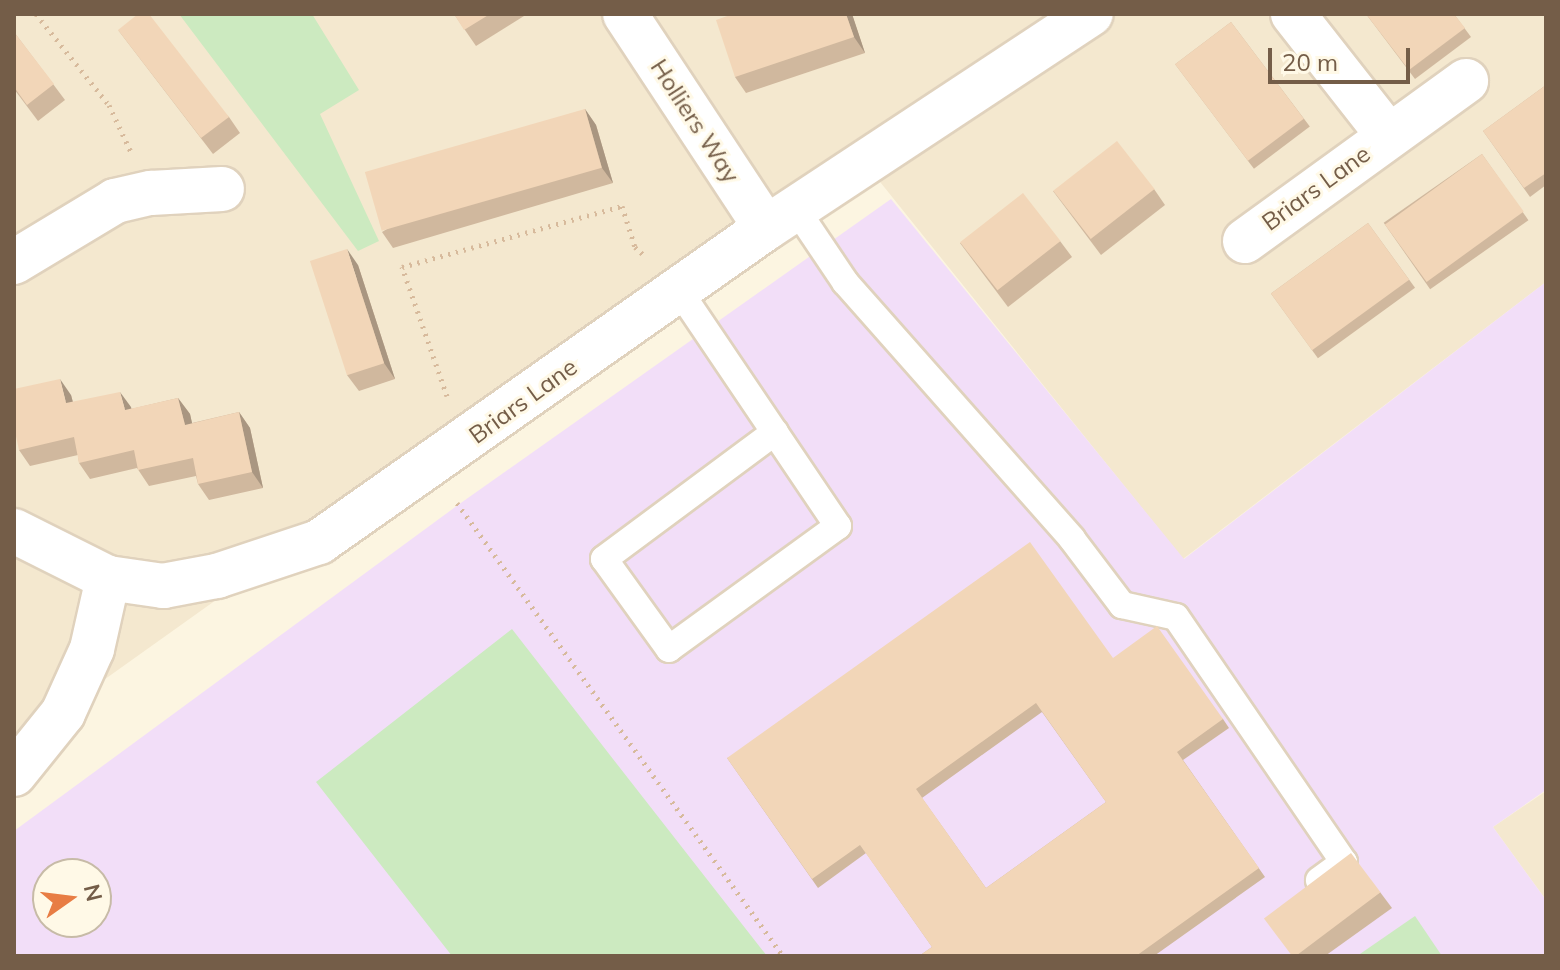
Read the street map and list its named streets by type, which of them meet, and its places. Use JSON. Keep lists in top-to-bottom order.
{
  "streets": {
    "street": ["Holliers Way", "Briars Lane"]
  },
  "crossings": [
    ["Holliers Way", "Briars Lane"]
  ],
  "scale_bar": "20 m",
  "north": "right"
}
